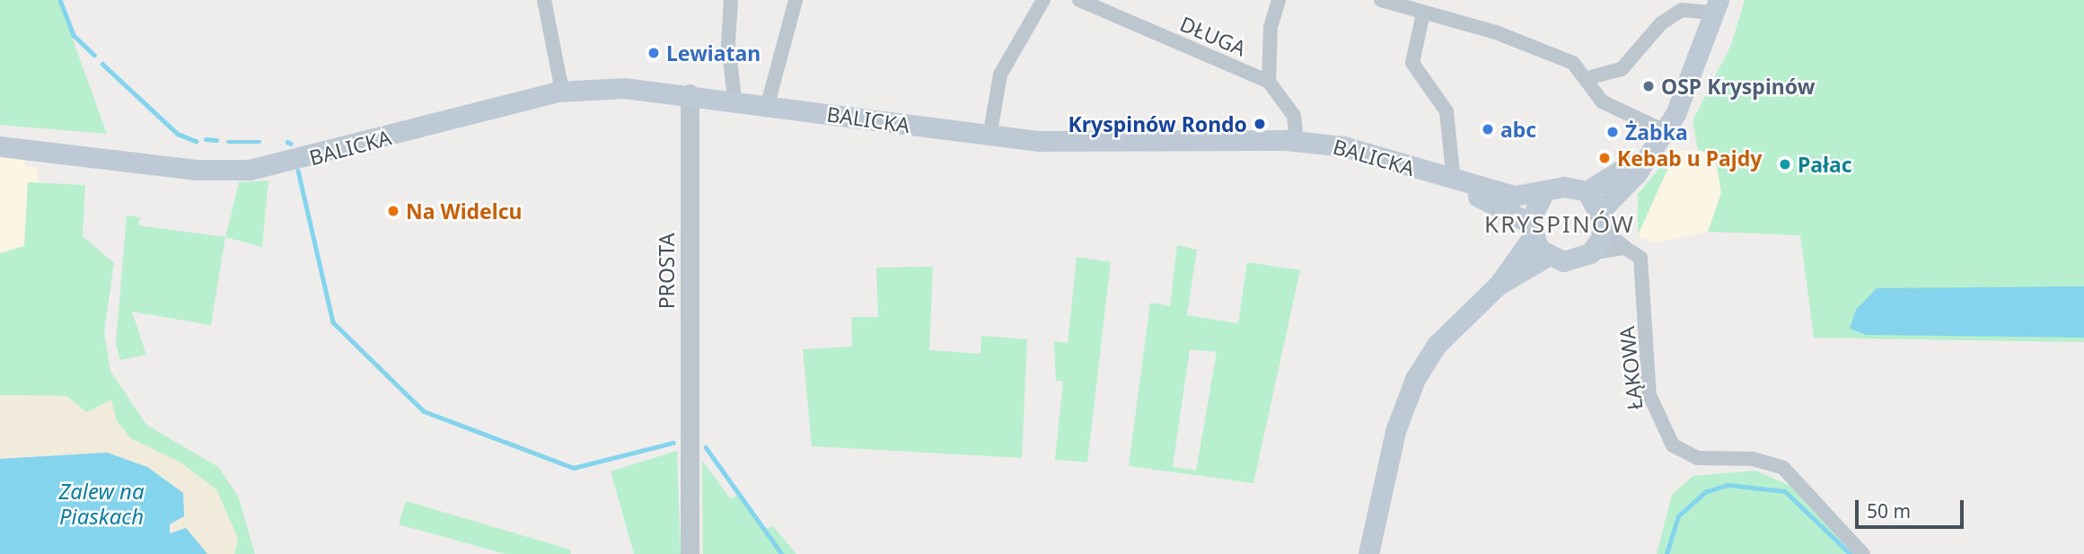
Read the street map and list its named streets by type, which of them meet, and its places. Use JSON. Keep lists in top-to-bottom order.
{
  "streets": {
    "main road": ["BALICKA"],
    "street": ["DŁUGA", "PROSTA", "ŁĄKOWA"]
  },
  "crossings": [
    ["BALICKA", "PROSTA"],
    ["BALICKA", "ŁĄKOWA"]
  ],
  "districts": ["KRYSPINÓW"],
  "water": ["Zalew na Piaskach"],
  "places": [
    "Lewiatan",
    "OSP Kryspinów",
    "Kryspinów Rondo",
    "abc",
    "Żabka",
    "Kebab u Pajdy",
    "Pałac",
    "Na Widelcu"
  ],
  "scale_bar": "50 m"
}
